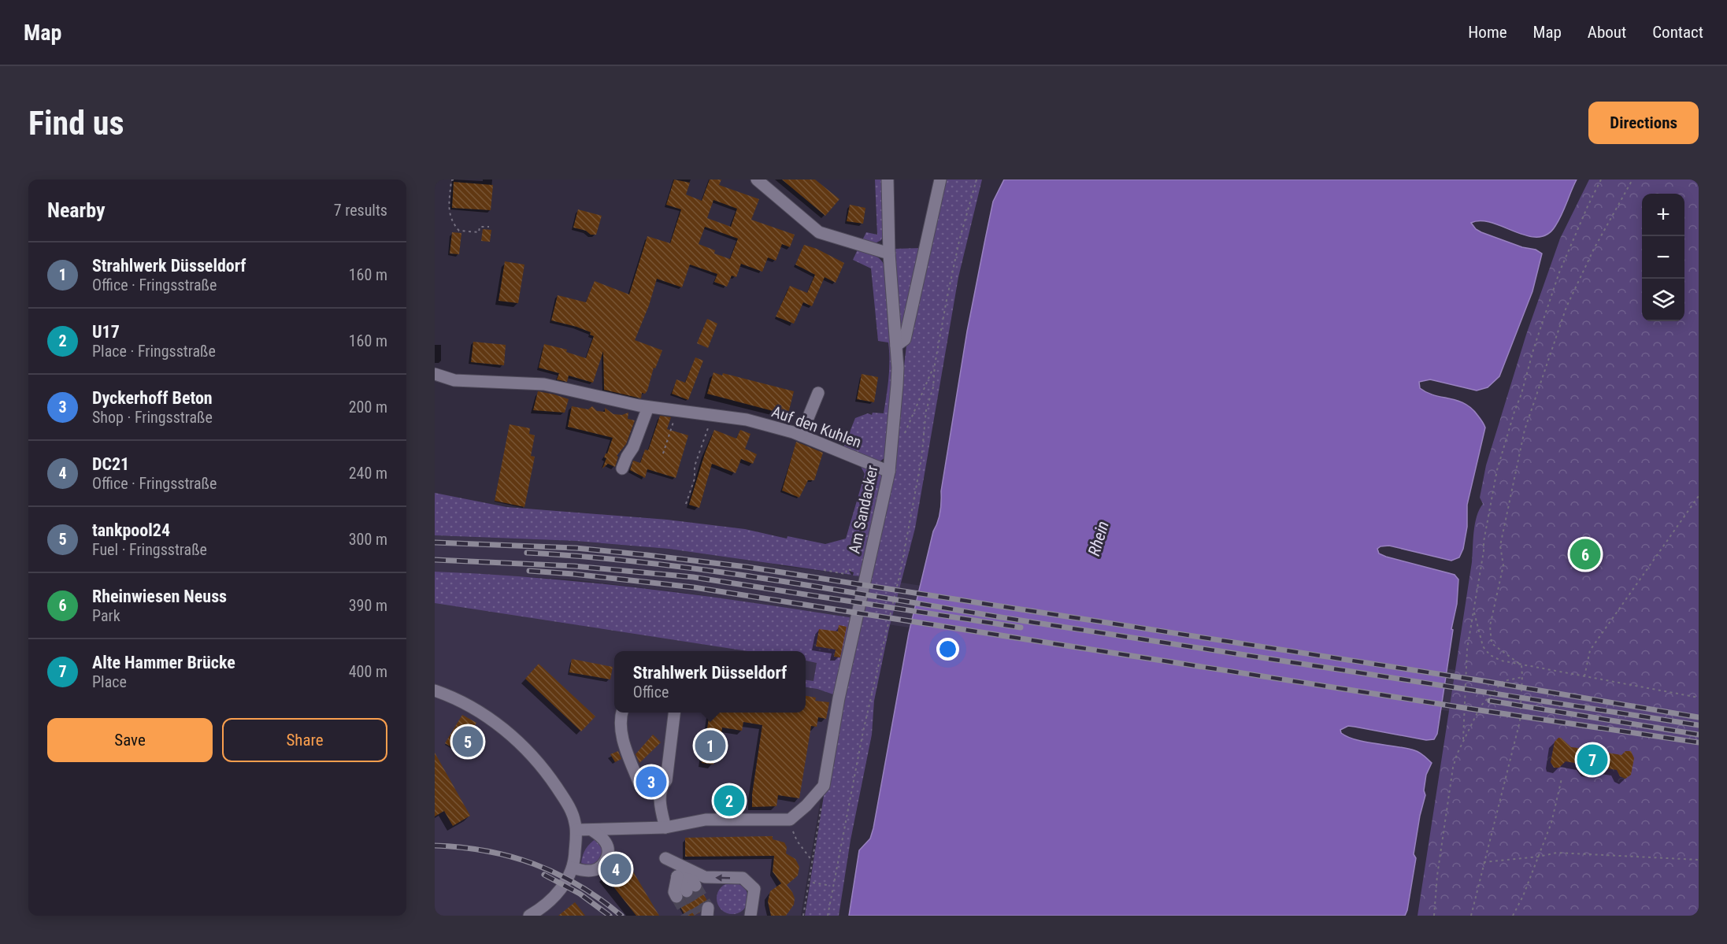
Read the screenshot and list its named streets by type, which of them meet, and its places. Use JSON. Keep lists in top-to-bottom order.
{
  "streets": {
    "street": ["Auf den Kuhlen", "Am Sandacker"]
  },
  "crossings": [
    ["Auf den Kuhlen", "Am Sandacker"]
  ],
  "water": ["Rhein"],
  "page": {
    "header": "Map",
    "nav": [
      "Home",
      "Map",
      "About",
      "Contact"
    ],
    "buttons": [
      "Directions",
      ["Save", "Share"]
    ],
    "title": "Find us",
    "heading": ["Nearby", "7 results"],
    "map_buttons": ["+", "−"],
    "list": [
      {
        "mark": "1",
        "name": "Strahlwerk Düsseldorf",
        "note": "Office · Fringsstraße",
        "value": "160 m"
      },
      {
        "mark": "2",
        "name": "U17",
        "note": "Place · Fringsstraße",
        "value": "160 m"
      },
      {
        "mark": "3",
        "name": "Dyckerhoff Beton",
        "note": "Shop · Fringsstraße",
        "value": "200 m"
      },
      {
        "mark": "4",
        "name": "DC21",
        "note": "Office · Fringsstraße",
        "value": "240 m"
      },
      {
        "mark": "5",
        "name": "tankpool24",
        "note": "Fuel · Fringsstraße",
        "value": "300 m"
      },
      {
        "mark": "6",
        "name": "Rheinwiesen Neuss",
        "note": "Park",
        "value": "390 m"
      },
      {
        "mark": "7",
        "name": "Alte Hammer Brücke",
        "note": "Place",
        "value": "400 m"
      }
    ],
    "pins": [
      "6",
      "5",
      "1",
      "7",
      "3",
      "2",
      "4"
    ],
    "popup": ["Strahlwerk Düsseldorf", "Office"]
  }
}
